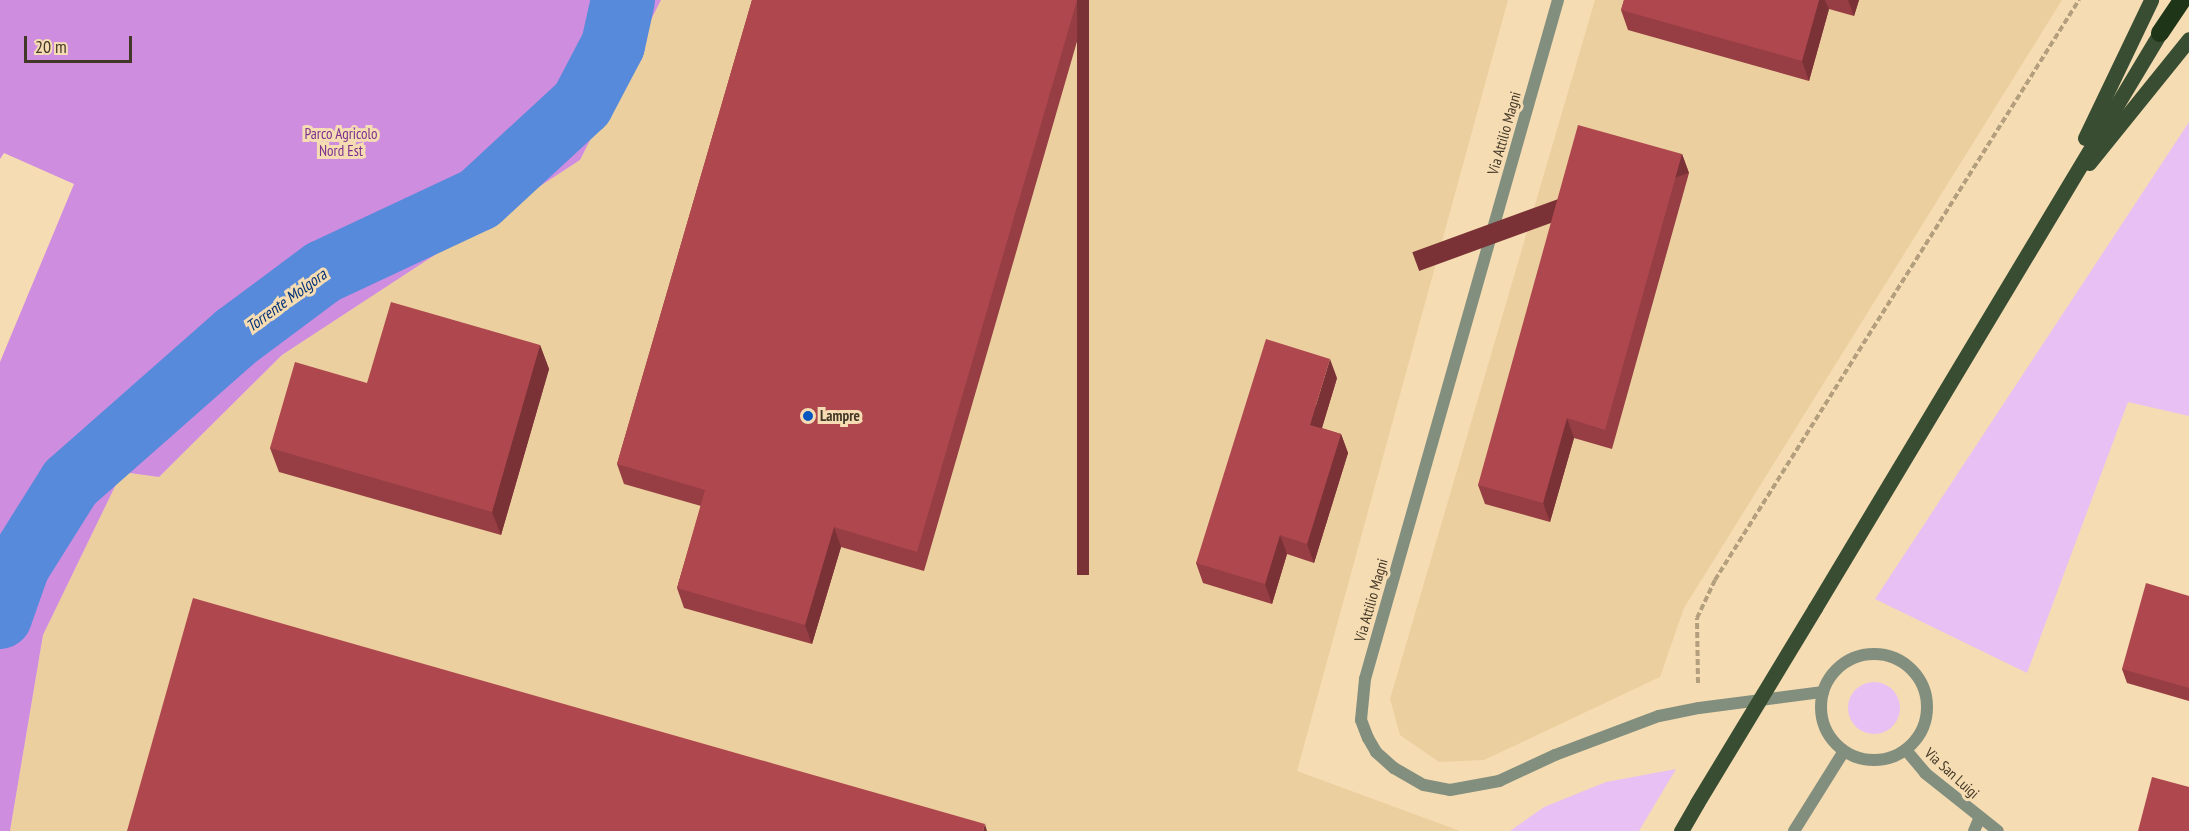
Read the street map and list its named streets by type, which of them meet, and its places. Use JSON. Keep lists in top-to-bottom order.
{
  "streets": {
    "street": ["Via Attilio Magni", "Via San Luigi"]
  },
  "crossings": [
    ["Via Attilio Magni", "Via San Luigi"]
  ],
  "water": ["Torrente Molgora"],
  "parks": ["Parco Agricolo Nord Est"],
  "places": ["Lampre"],
  "scale_bar": "20 m"
}
